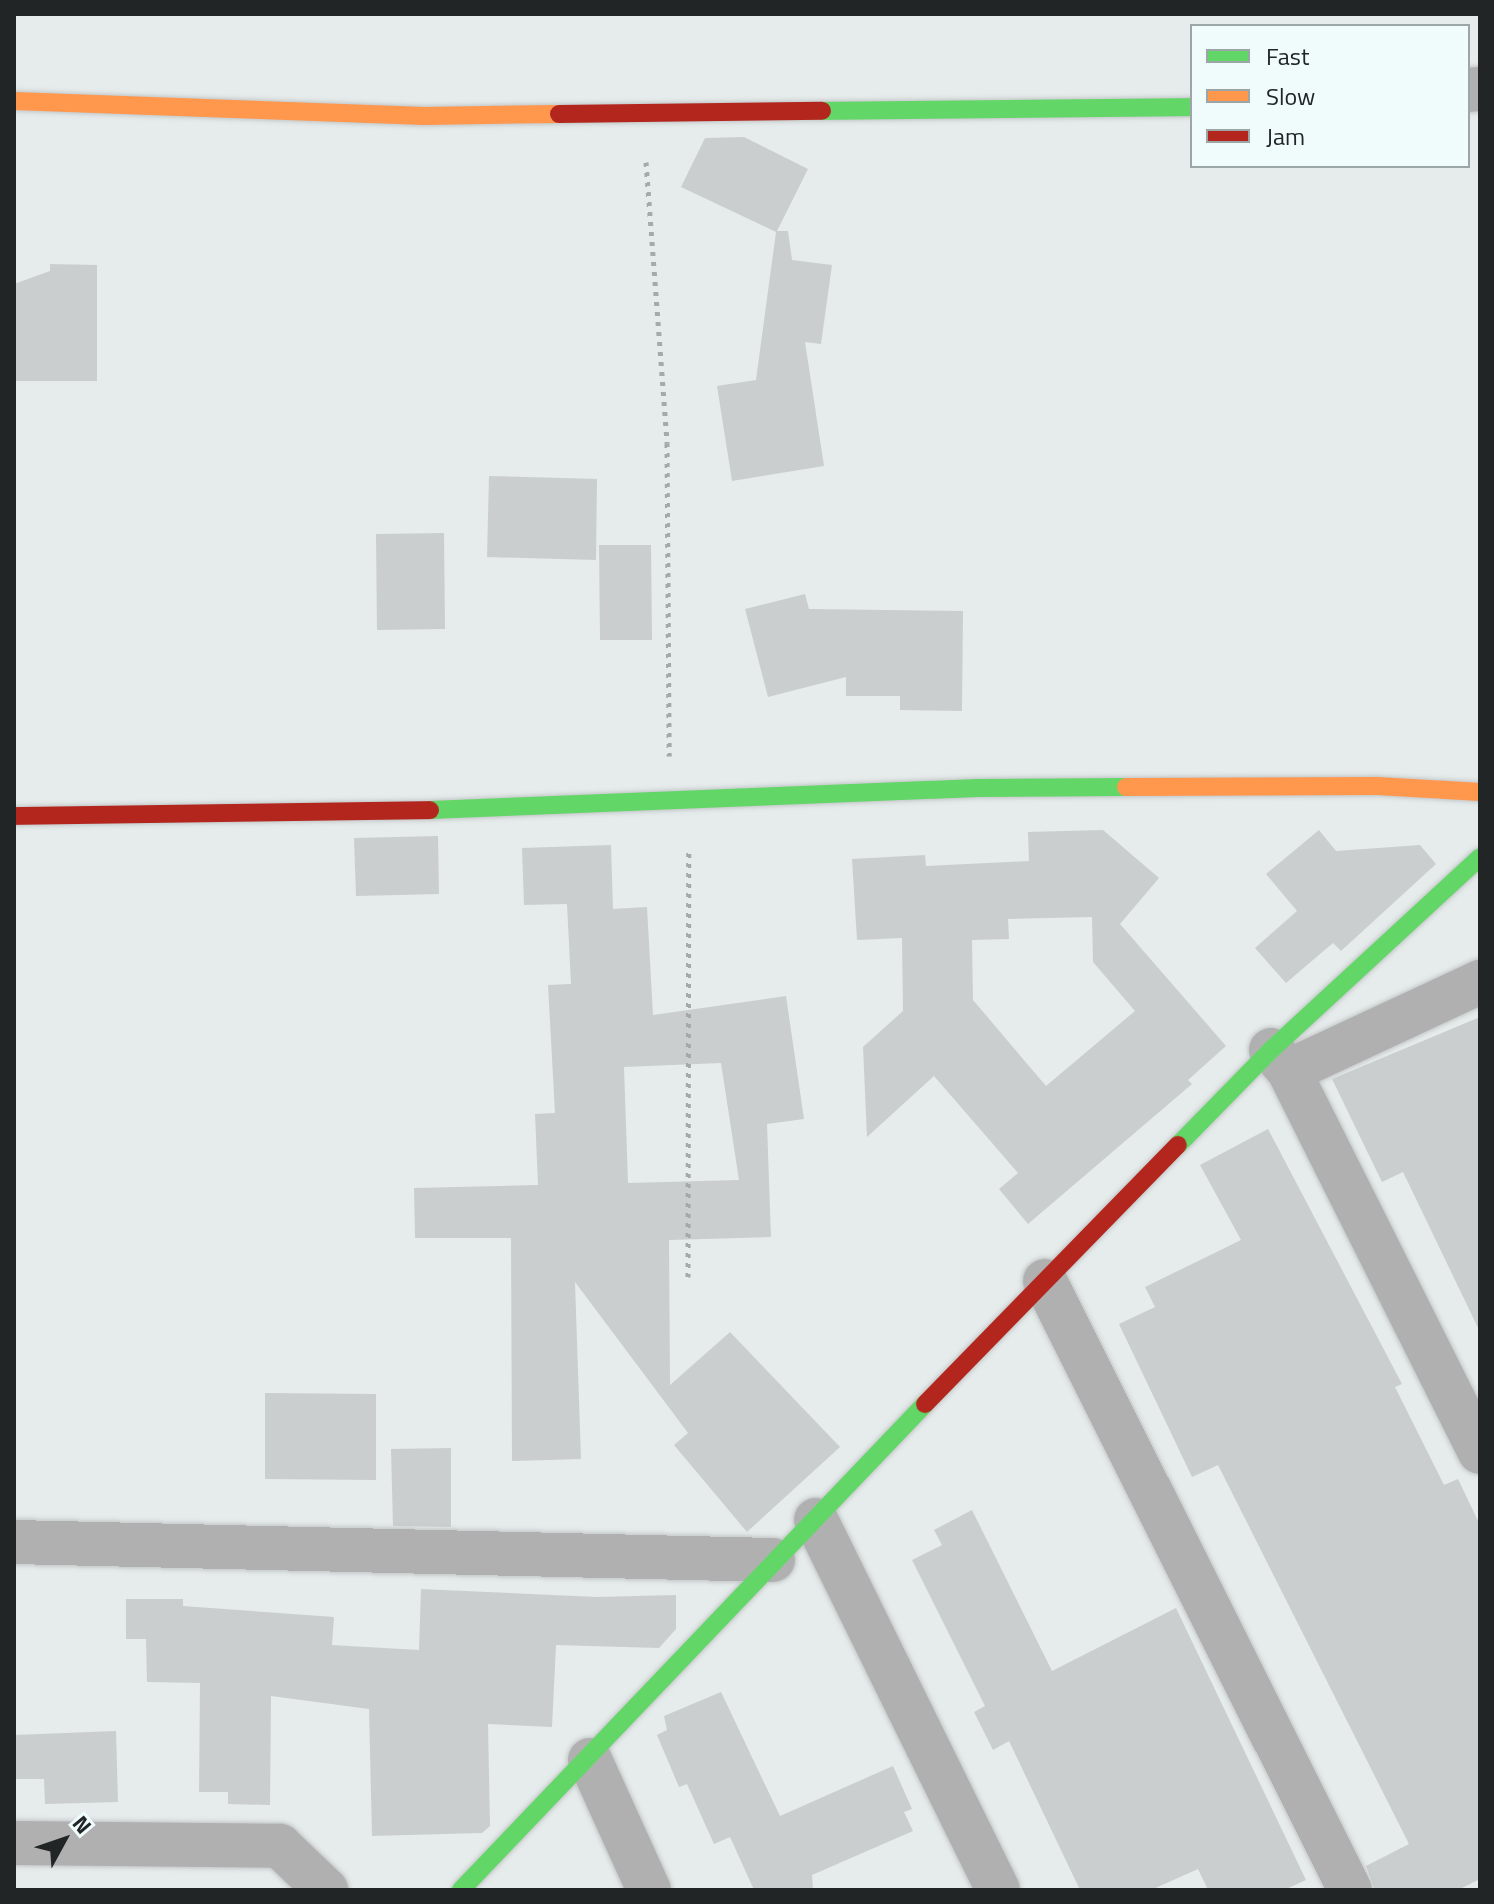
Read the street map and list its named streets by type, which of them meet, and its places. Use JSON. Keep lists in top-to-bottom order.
{
  "legend": ["Fast", "Slow", "Jam"],
  "north": "top right"
}
